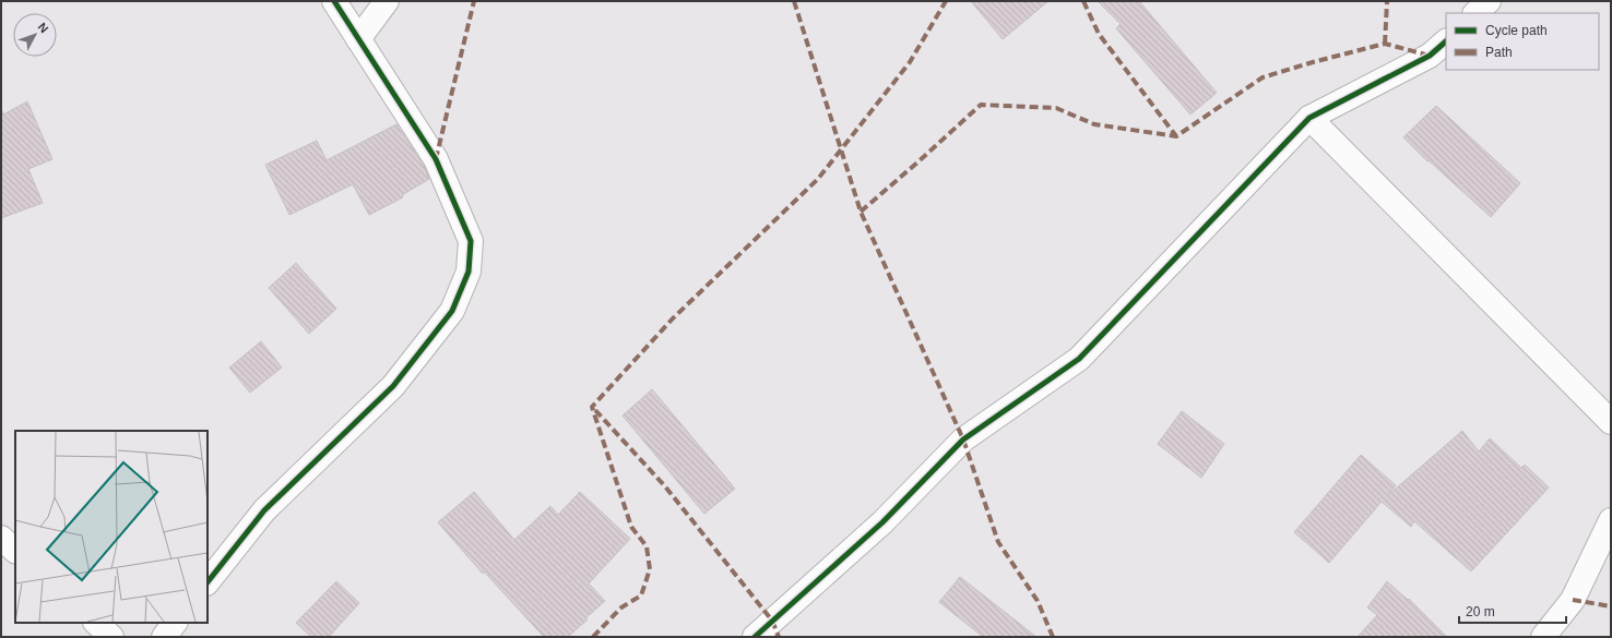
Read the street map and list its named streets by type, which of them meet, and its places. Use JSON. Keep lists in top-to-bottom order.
{
  "legend": ["Cycle path", "Path"],
  "scale_bar": "20 m",
  "north": "top right"
}
